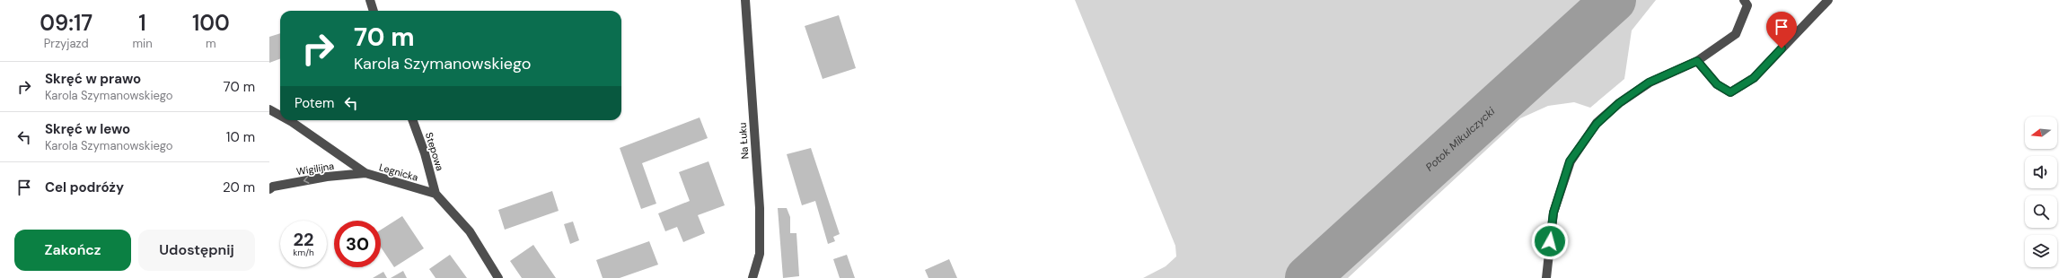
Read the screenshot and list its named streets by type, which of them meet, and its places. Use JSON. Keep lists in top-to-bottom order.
{
  "streets": {
    "street": [
      "Na Łuku",
      "Stepowa",
      "Wigilijna",
      "Legnicka"
    ]
  },
  "crossings": [
    ["Stepowa", "Legnicka"],
    ["Wigilijna", "Legnicka"]
  ],
  "one_way": ["Wigilijna"],
  "water": ["Potok Mikulczycki"],
  "north": "left",
  "page": {
    "eta": [
      "09:17",
      "Przyjazd",
      "1",
      "min",
      "100",
      "m"
    ],
    "turn": ["70 m", "Karola Szymanowskiego"],
    "list": [
      {
        "name": "Skręć w prawo",
        "note": "Karola Szymanowskiego",
        "value": "70 m"
      },
      {
        "name": "Skręć w lewo",
        "note": "Karola Szymanowskiego",
        "value": "10 m"
      },
      {
        "name": "Cel podróży",
        "value": "20 m"
      }
    ],
    "then": "Potem",
    "speed": "22 km/h",
    "limit": "30",
    "buttons": ["Zakończ", "Udostępnij"]
  }
}
